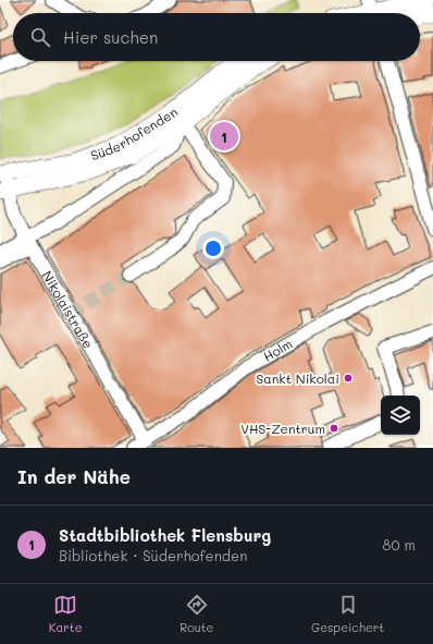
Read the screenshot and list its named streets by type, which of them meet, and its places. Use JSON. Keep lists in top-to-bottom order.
{
  "streets": {
    "main road": ["Süderhofenden"],
    "street": ["Nikolaistraße", "Holm"]
  },
  "crossings": [
    ["Süderhofenden", "Nikolaistraße"],
    ["Nikolaistraße", "Holm"]
  ],
  "places": ["Sankt Nikolai", "VHS-Zentrum"],
  "page": {
    "search": "Hier suchen",
    "pins": "1",
    "heading": "In der Nähe",
    "list": [
      {
        "mark": "1",
        "name": "Stadtbibliothek Flensburg",
        "note": "Bibliothek · Süderhofenden",
        "value": "80 m"
      }
    ],
    "nav": ["Karte", "Route", "Gespeichert"]
  }
}
